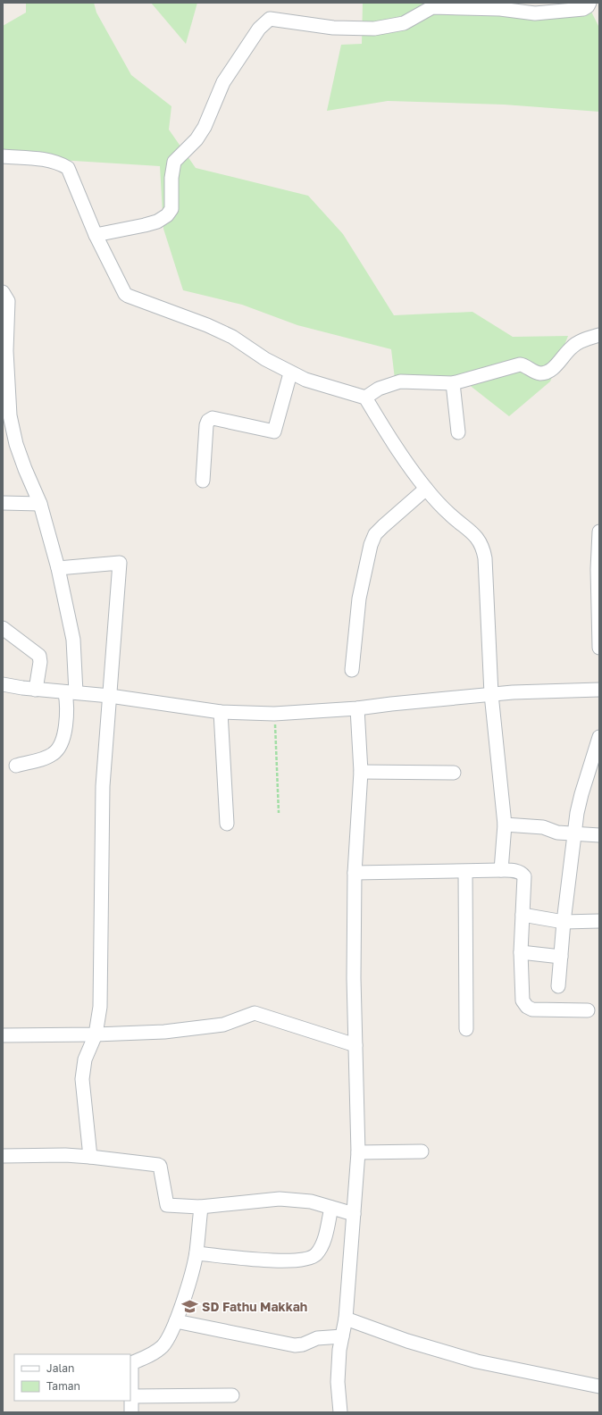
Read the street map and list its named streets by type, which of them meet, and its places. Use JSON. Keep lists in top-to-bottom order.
{
  "places": {
    "school or university": ["SD Fathu Makkah"]
  },
  "legend": ["Jalan", "Taman"]
}
